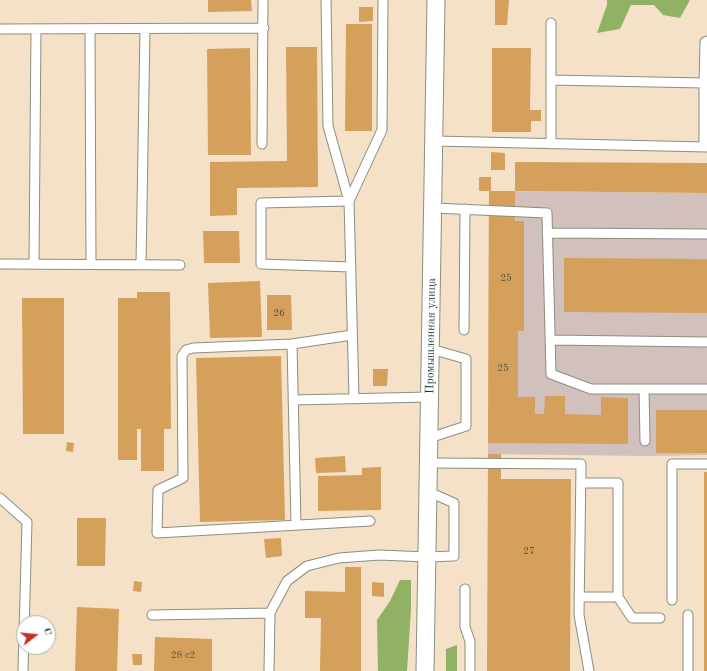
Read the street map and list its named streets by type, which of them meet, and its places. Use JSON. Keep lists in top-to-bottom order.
{
  "streets": {
    "street": ["Промышленная улица"]
  },
  "house_numbers": [
    "25",
    "26",
    "25",
    "27",
    "28 с2"
  ],
  "north": "right"
}
